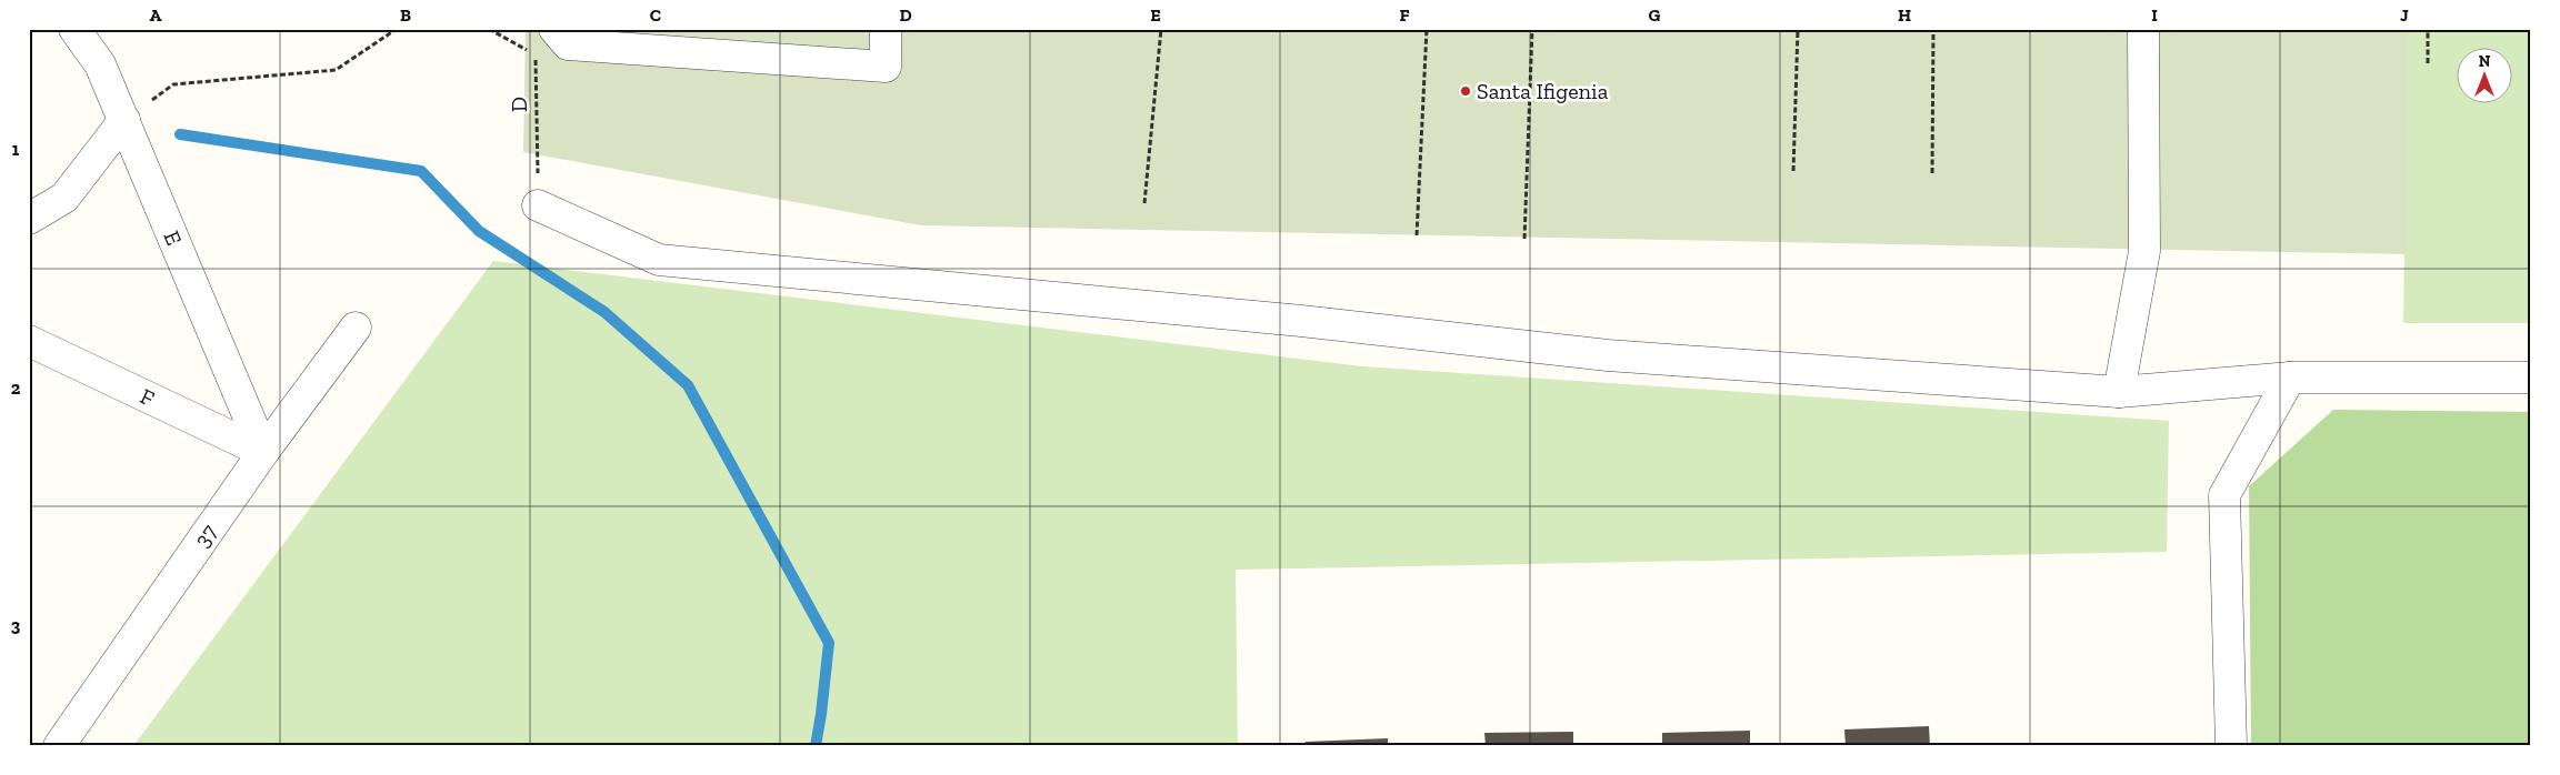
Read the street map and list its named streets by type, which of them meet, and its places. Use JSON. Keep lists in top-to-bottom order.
{
  "streets": {
    "street": ["E", "F", "37"],
    "path": ["D"]
  },
  "crossings": [
    ["E", "F"],
    ["E", "37"],
    ["F", "37"]
  ],
  "places": ["Santa Ifigenia"],
  "north": "top",
  "grid": {
    "columns": [
      "A",
      "B",
      "C",
      "D",
      "E",
      "F",
      "G",
      "H",
      "I",
      "J"
    ],
    "rows": ["1", "2", "3"]
  }
}
